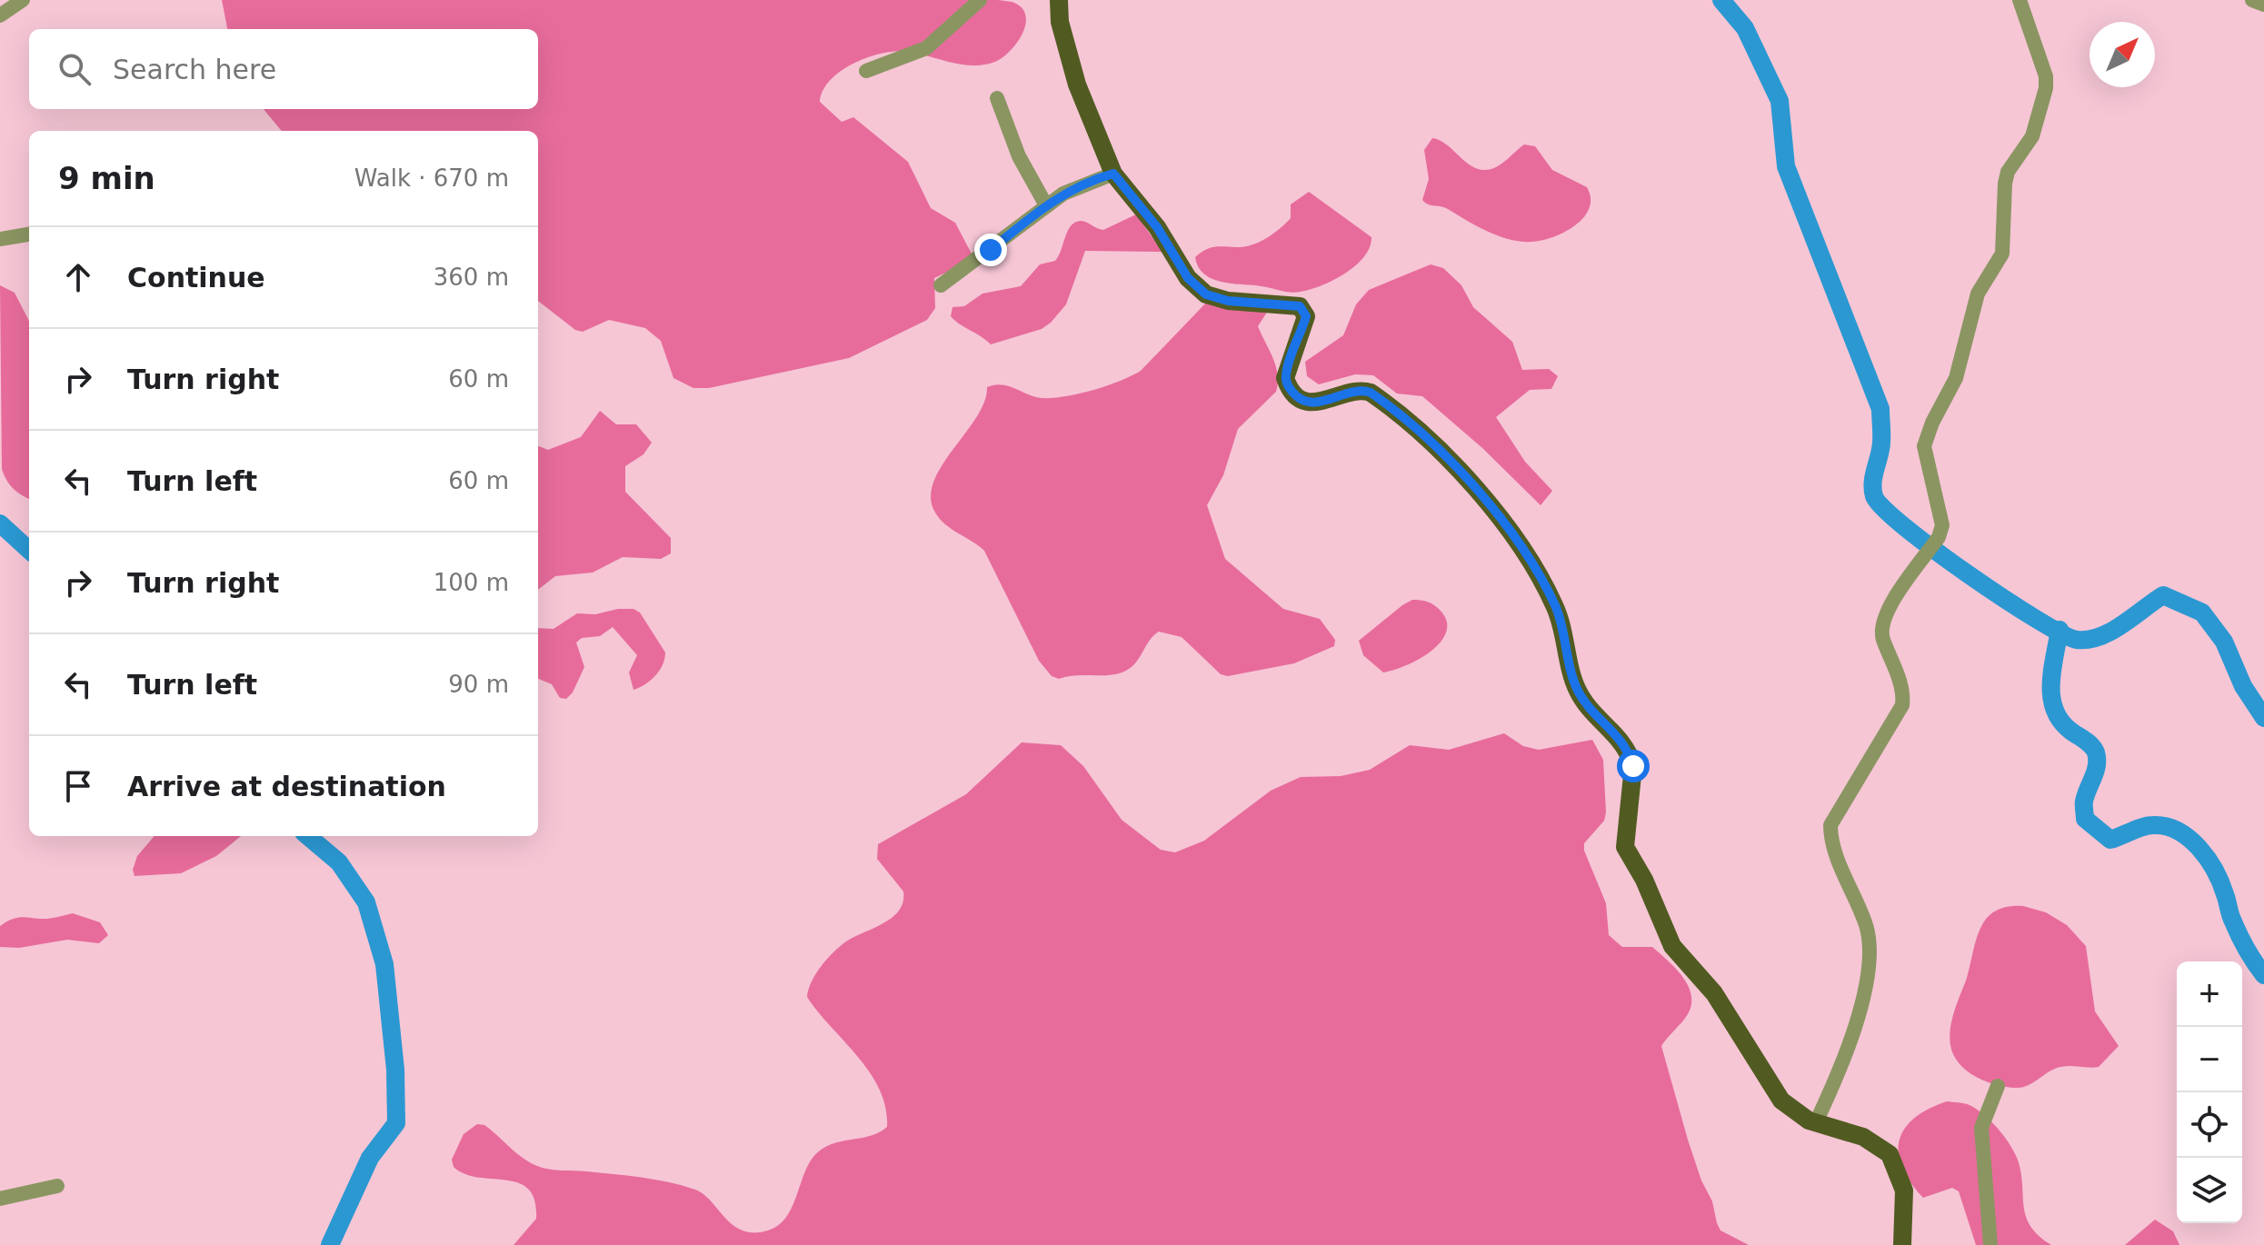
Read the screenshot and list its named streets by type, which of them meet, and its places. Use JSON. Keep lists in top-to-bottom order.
{
  "north": "top right",
  "page": {
    "search": "Search here",
    "heading": ["9 min", "Walk · 670 m"],
    "list": [
      ["Continue", "360 m"],
      ["Turn right", "60 m"],
      ["Turn left", "60 m"],
      ["Turn right", "100 m"],
      ["Turn left", "90 m"],
      "Arrive at destination"
    ],
    "map_buttons": ["+", "−"]
  }
}
